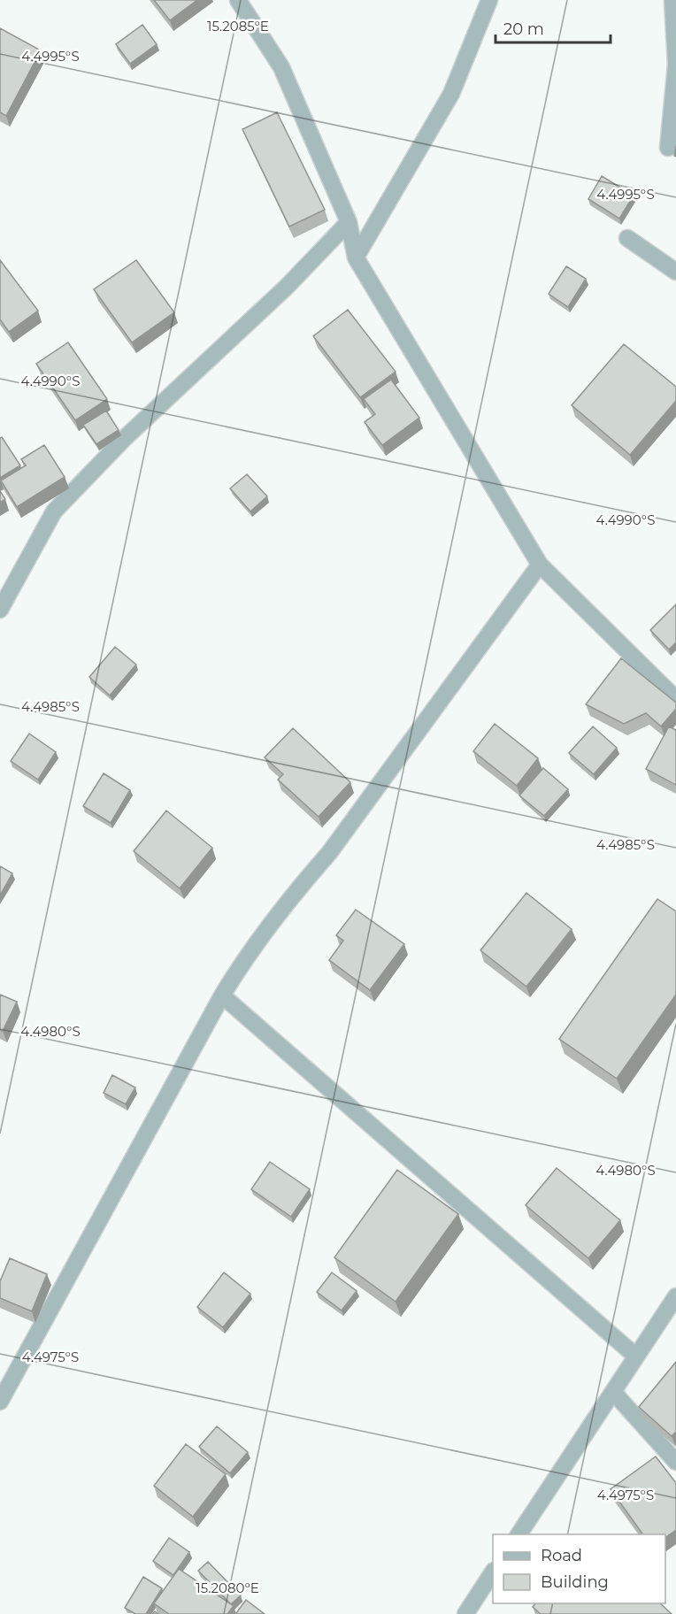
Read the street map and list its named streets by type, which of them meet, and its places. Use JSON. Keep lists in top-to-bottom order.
{
  "legend": ["Road", "Building"],
  "scale_bar": "20 m",
  "coordinates": [
    "15.2085°E",
    "4.4995°S",
    "4.4990°S",
    "4.4985°S",
    "4.4980°S",
    "4.4975°S",
    "15.2080°E"
  ]
}
